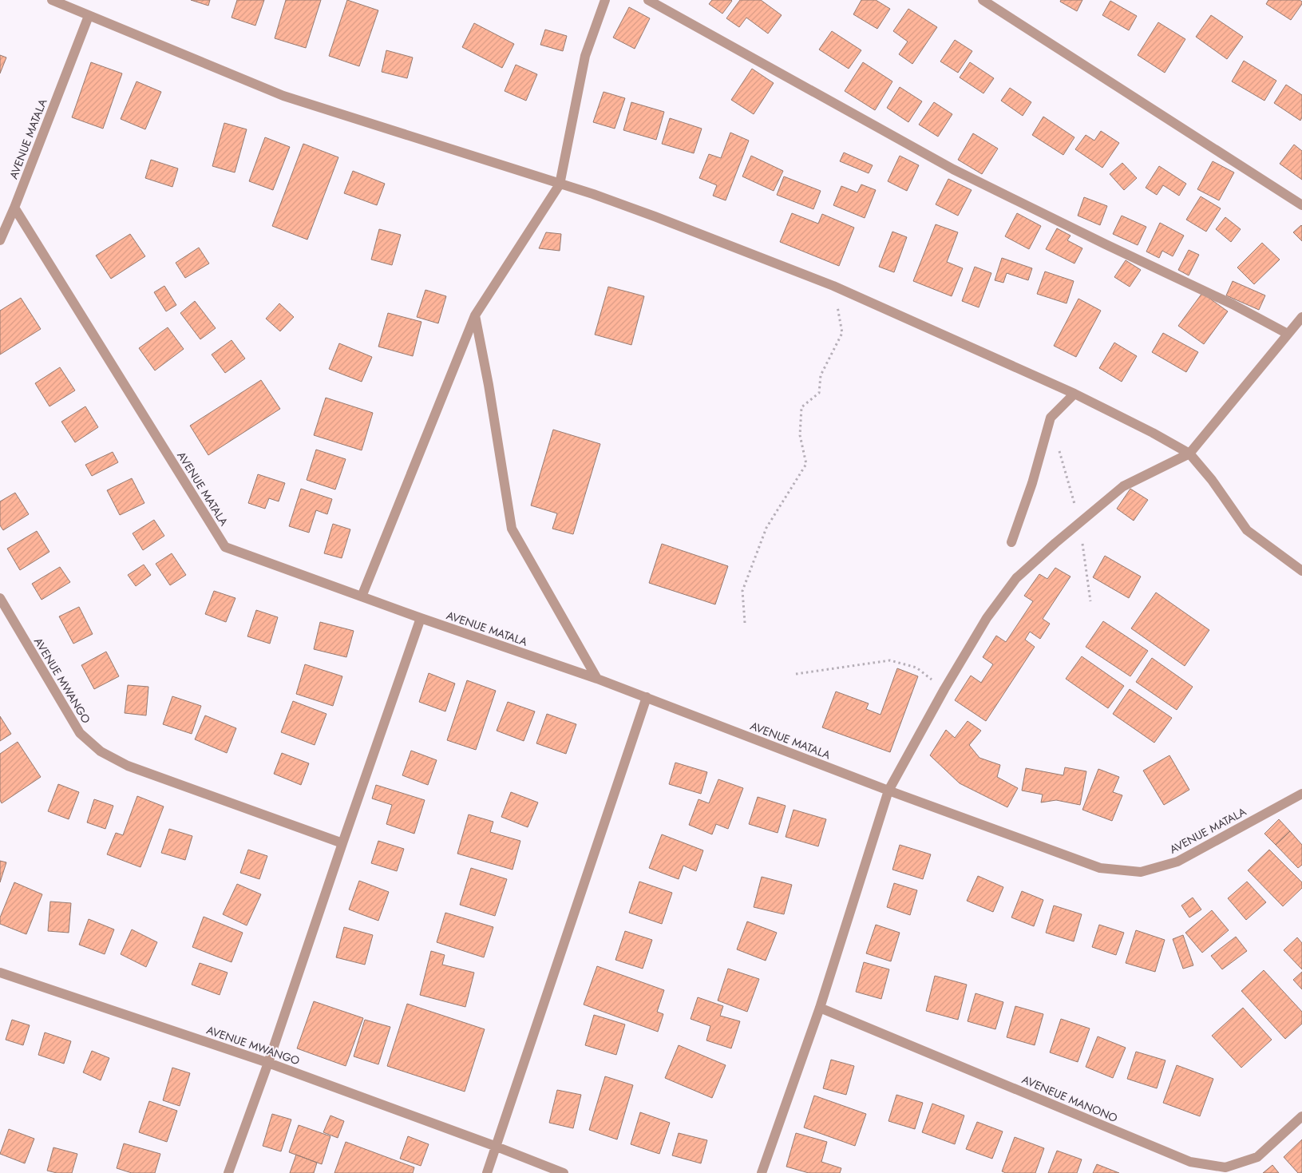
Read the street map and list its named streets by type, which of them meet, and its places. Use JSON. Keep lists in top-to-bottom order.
{
  "streets": {
    "street": ["AVENUE MATALA", "AVENUE MWANGO", "AVENEUE MANONO"]
  }
}
